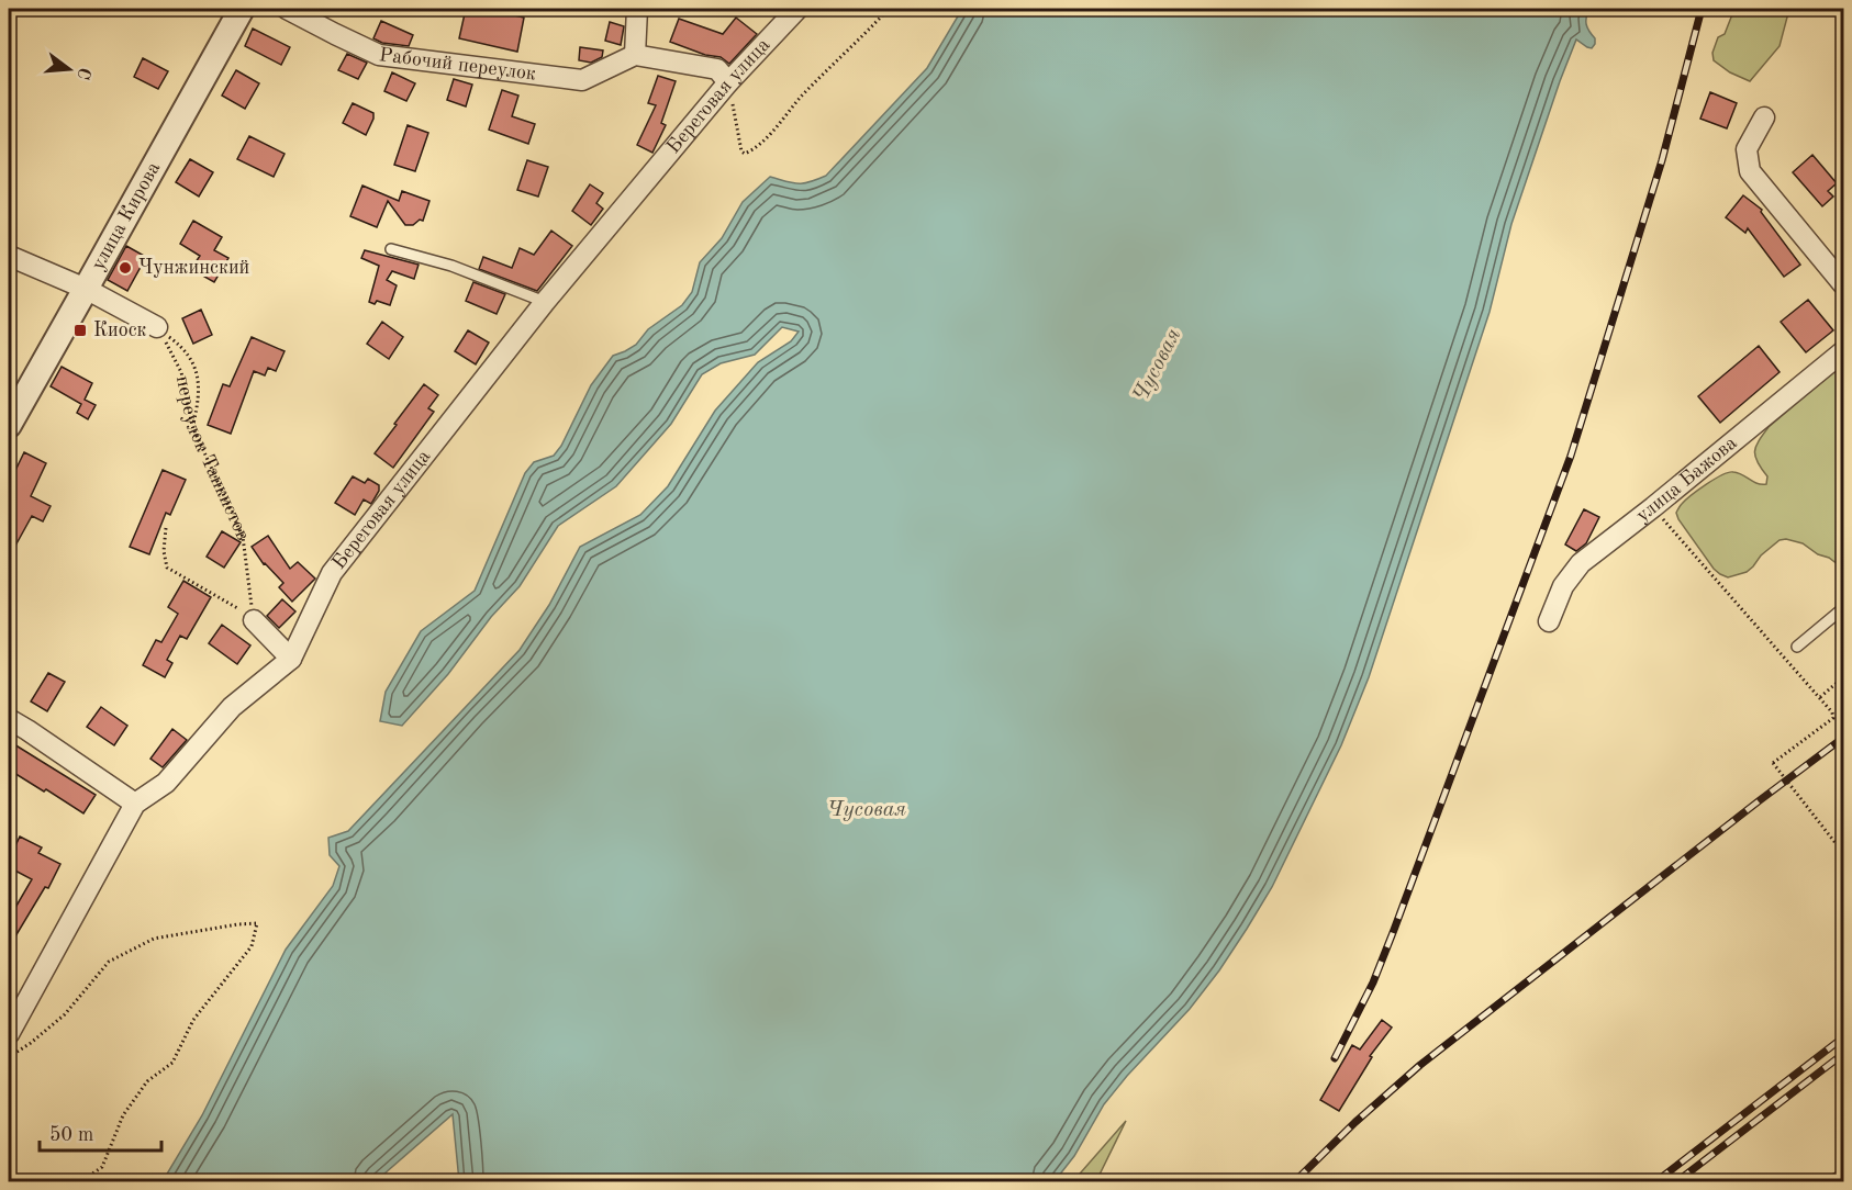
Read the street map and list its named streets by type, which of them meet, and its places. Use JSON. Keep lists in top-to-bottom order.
{
  "streets": {
    "street": [
      "Рабочий переулок",
      "Береговая улица",
      "улица Кирова",
      "улица Бажова"
    ],
    "path": ["переулок Танкистов"]
  },
  "water": ["Чусовая"],
  "places": {
    "other": ["Чунжинский"],
    "transit": ["Киоск"]
  },
  "scale_bar": "50 m",
  "north": "right"
}
